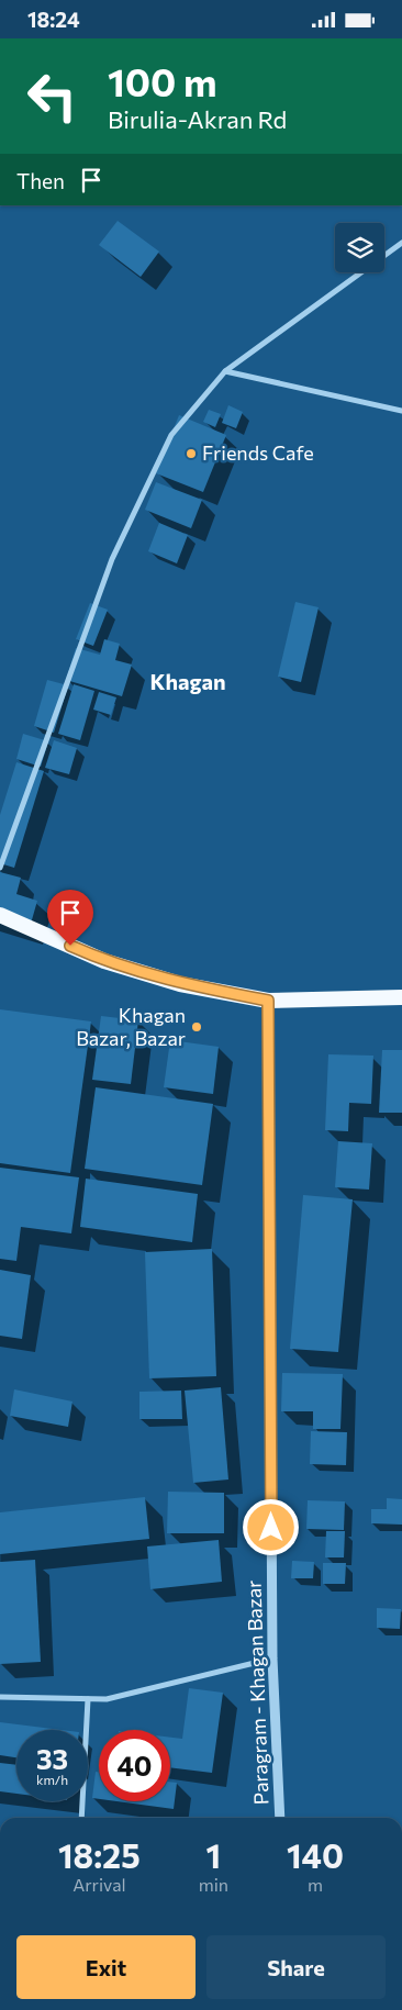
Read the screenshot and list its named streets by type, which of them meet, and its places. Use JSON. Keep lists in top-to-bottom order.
{
  "streets": {
    "street": ["Paragram - Khagan Bazar"]
  },
  "districts": ["Khagan"],
  "places": ["Friends Cafe", "Khagan Bazar, Bazar"],
  "page": {
    "status": "18:24",
    "turn": ["100 m", "Birulia-Akran Rd"],
    "then": "Then",
    "speed": "33 km/h",
    "limit": "40",
    "eta": [
      "18:25",
      "Arrival",
      "1",
      "min",
      "140",
      "m"
    ],
    "buttons": ["Exit", "Share"]
  }
}
